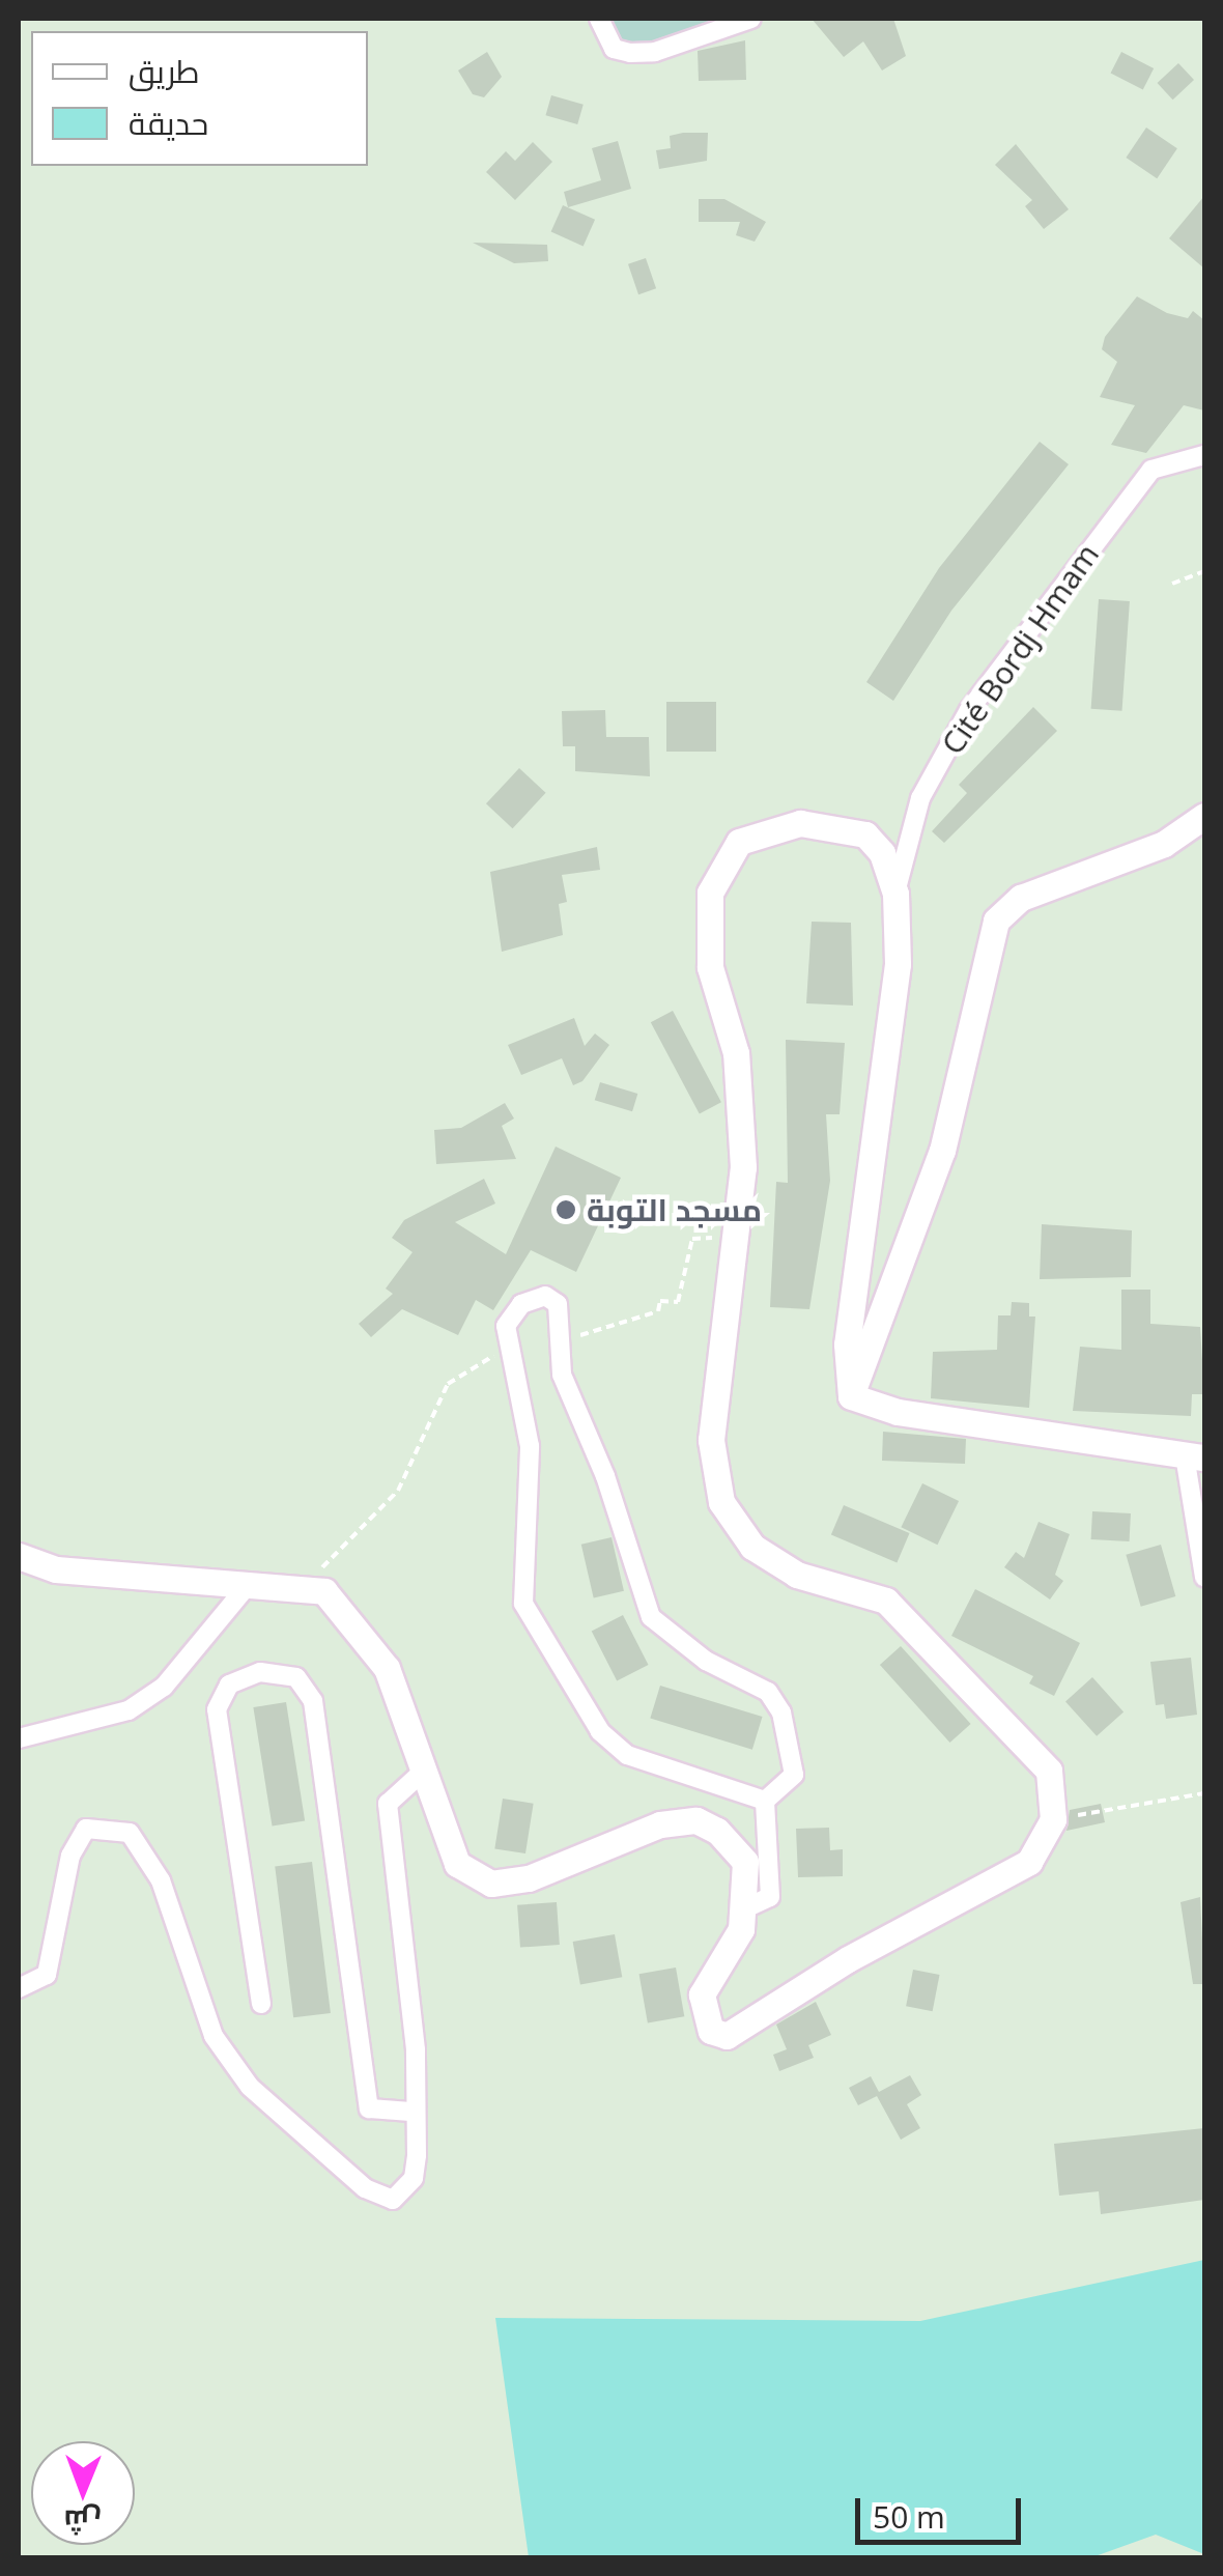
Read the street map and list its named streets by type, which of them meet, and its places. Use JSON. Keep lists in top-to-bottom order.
{
  "streets": {
    "street": ["Cité Bordj Hmam"]
  },
  "places": ["مسجد التوبة"],
  "legend": ["طريق", "حديقة"],
  "scale_bar": "50 m",
  "north": "bottom"
}
